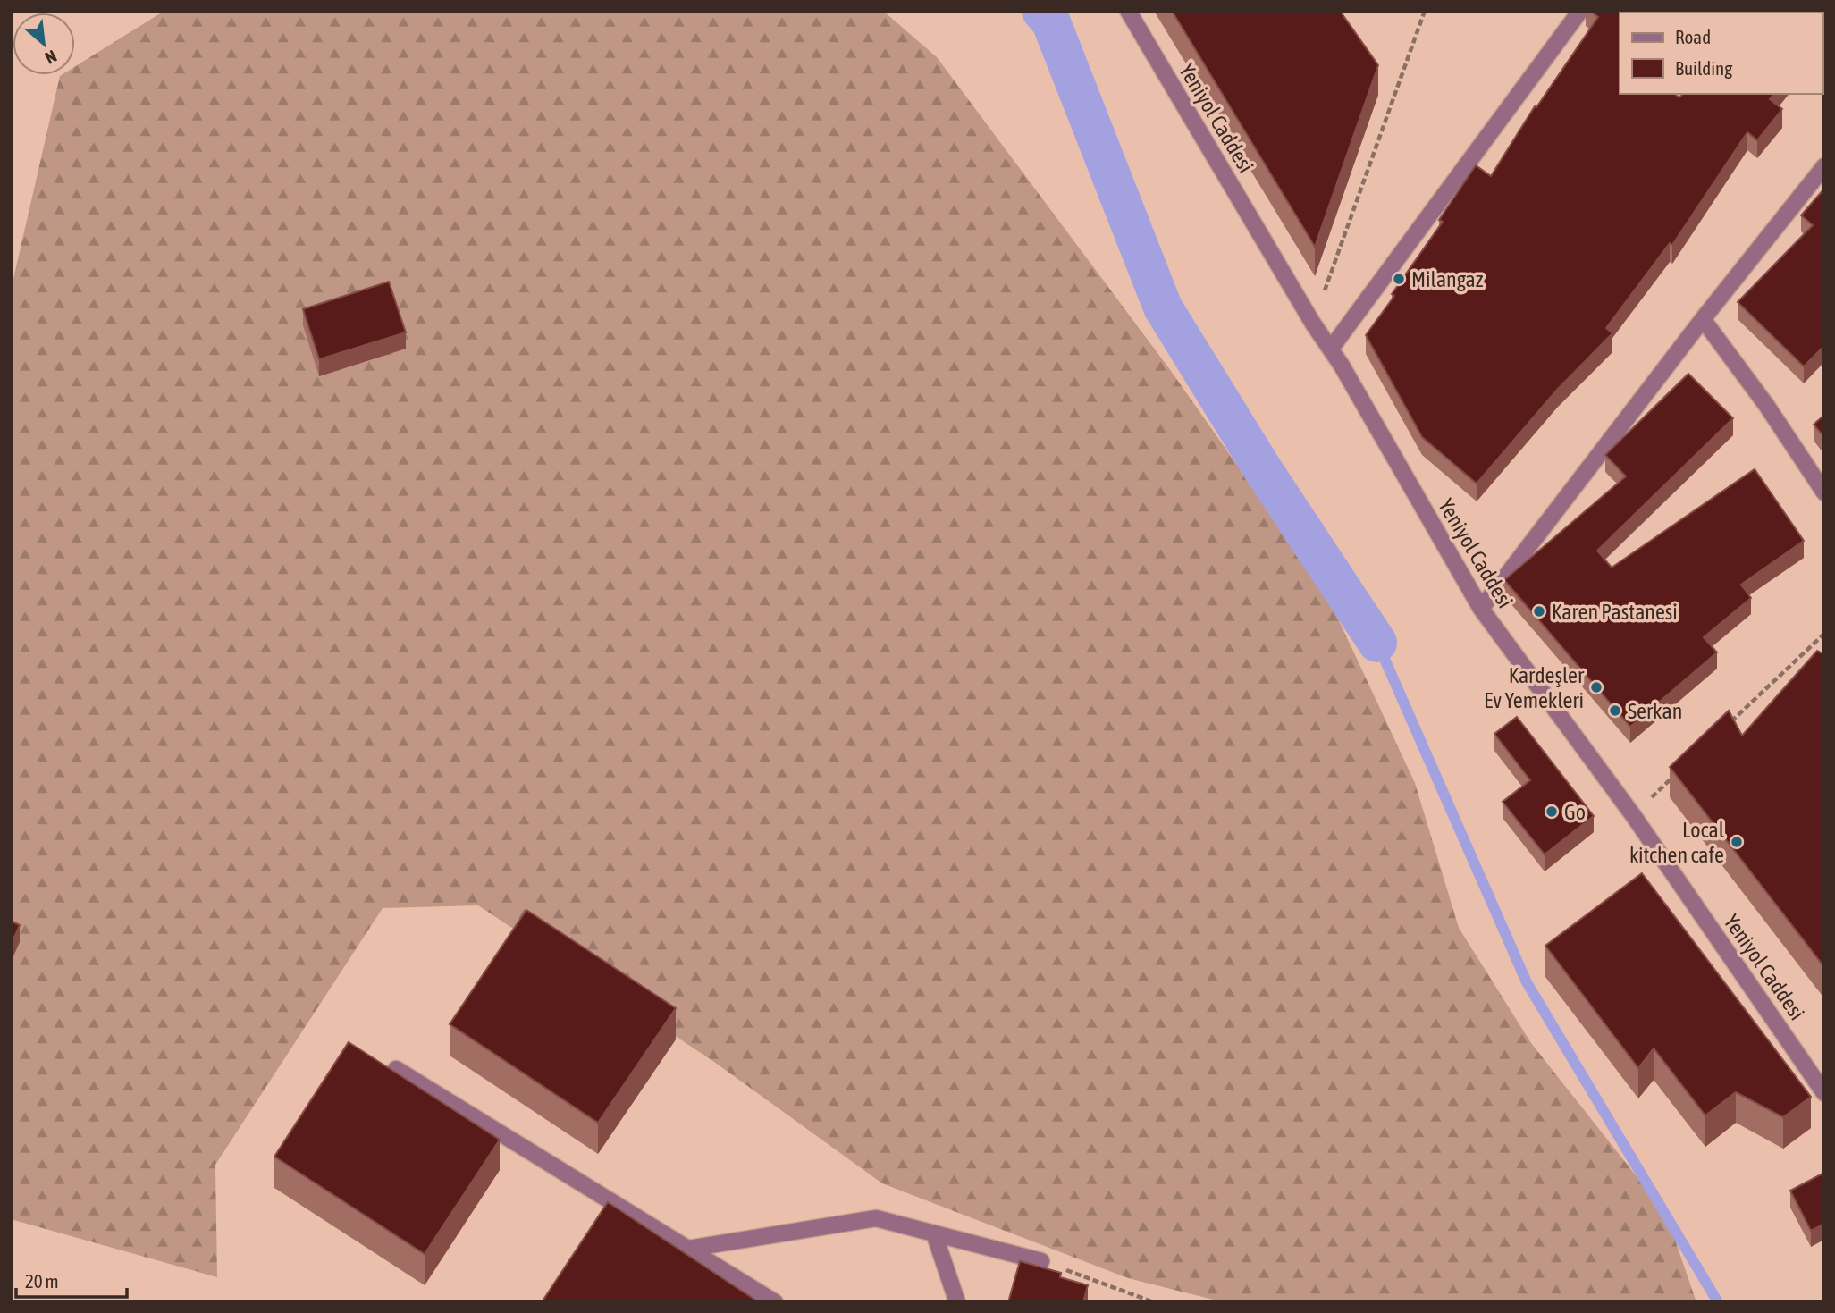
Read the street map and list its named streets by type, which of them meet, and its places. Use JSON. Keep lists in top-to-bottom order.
{
  "streets": {
    "street": ["Yeniyol Caddesi"]
  },
  "places": [
    "Milangaz",
    "Karen Pastanesi",
    "Kardeşler Ev Yemekleri",
    "Serkan",
    "Go",
    "Local kitchen cafe"
  ],
  "legend": ["Road", "Building"],
  "scale_bar": "20 m",
  "north": "bottom right"
}
